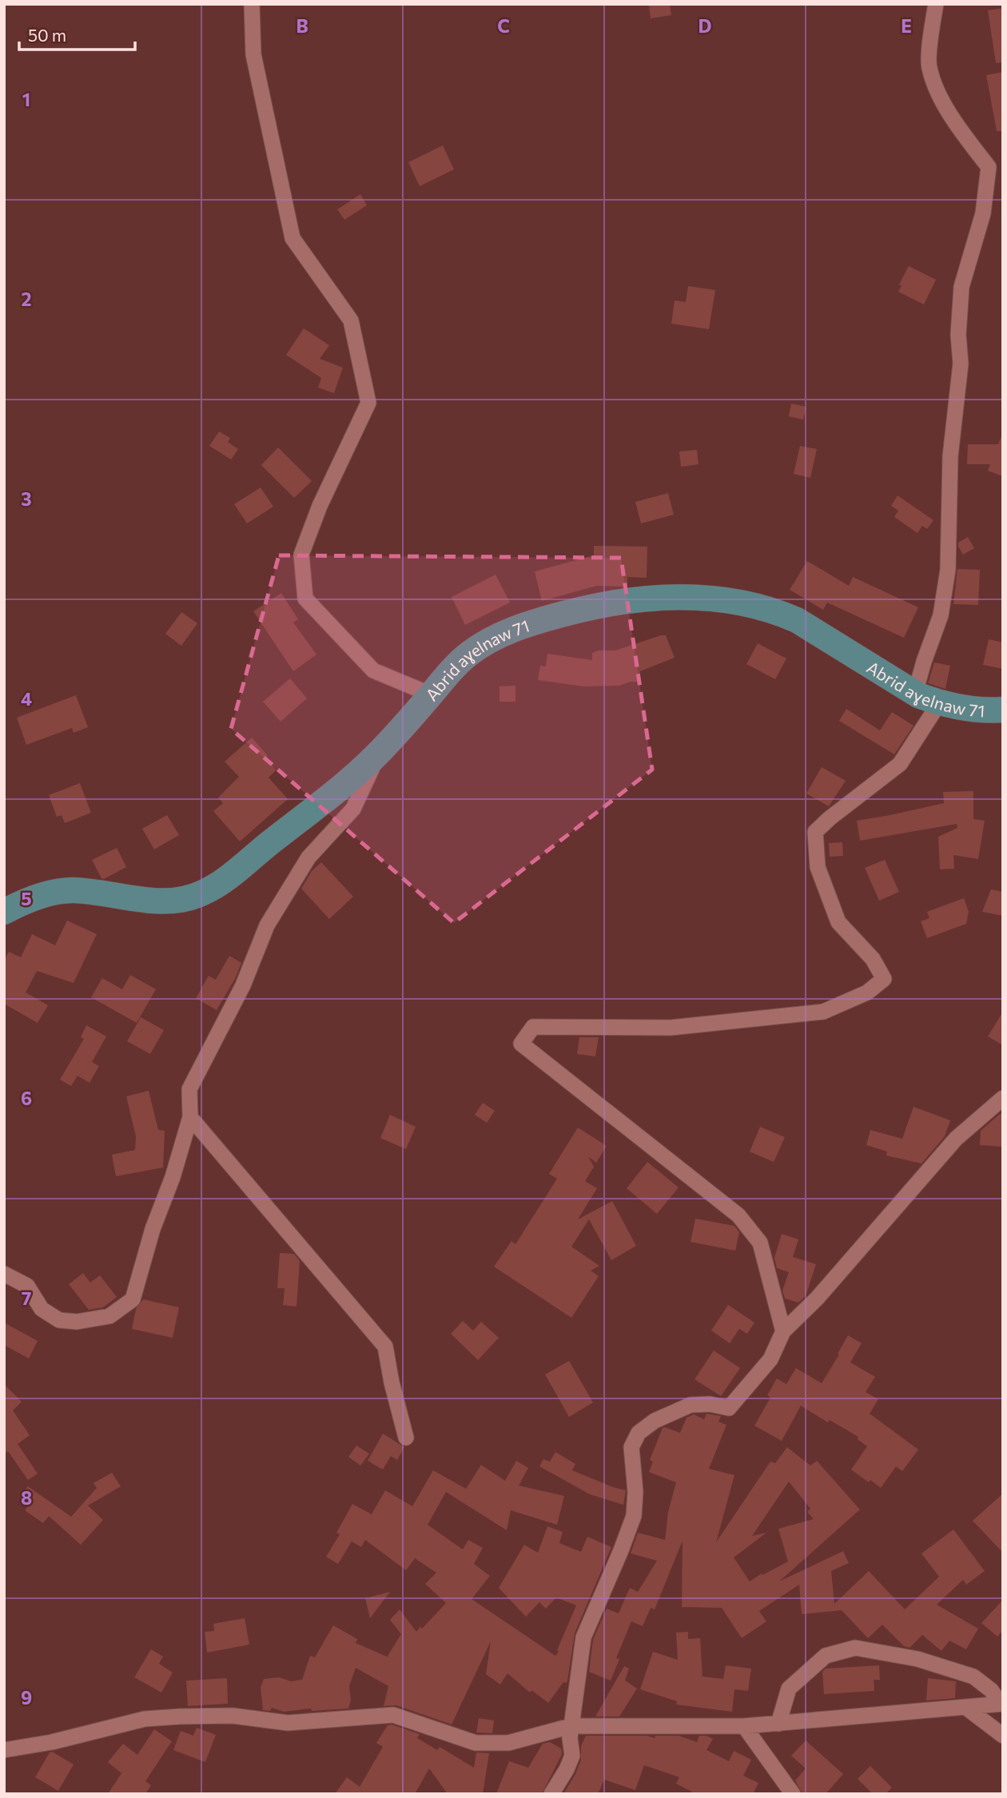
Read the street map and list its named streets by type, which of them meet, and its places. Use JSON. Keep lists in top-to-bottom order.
{
  "streets": {
    "main road": ["Abrid aɣelnaw 71"]
  },
  "scale_bar": "50 m",
  "grid": {
    "columns": [
      "B",
      "C",
      "D",
      "E"
    ],
    "rows": [
      "1",
      "2",
      "3",
      "4",
      "5",
      "6",
      "7",
      "8",
      "9"
    ]
  }
}
